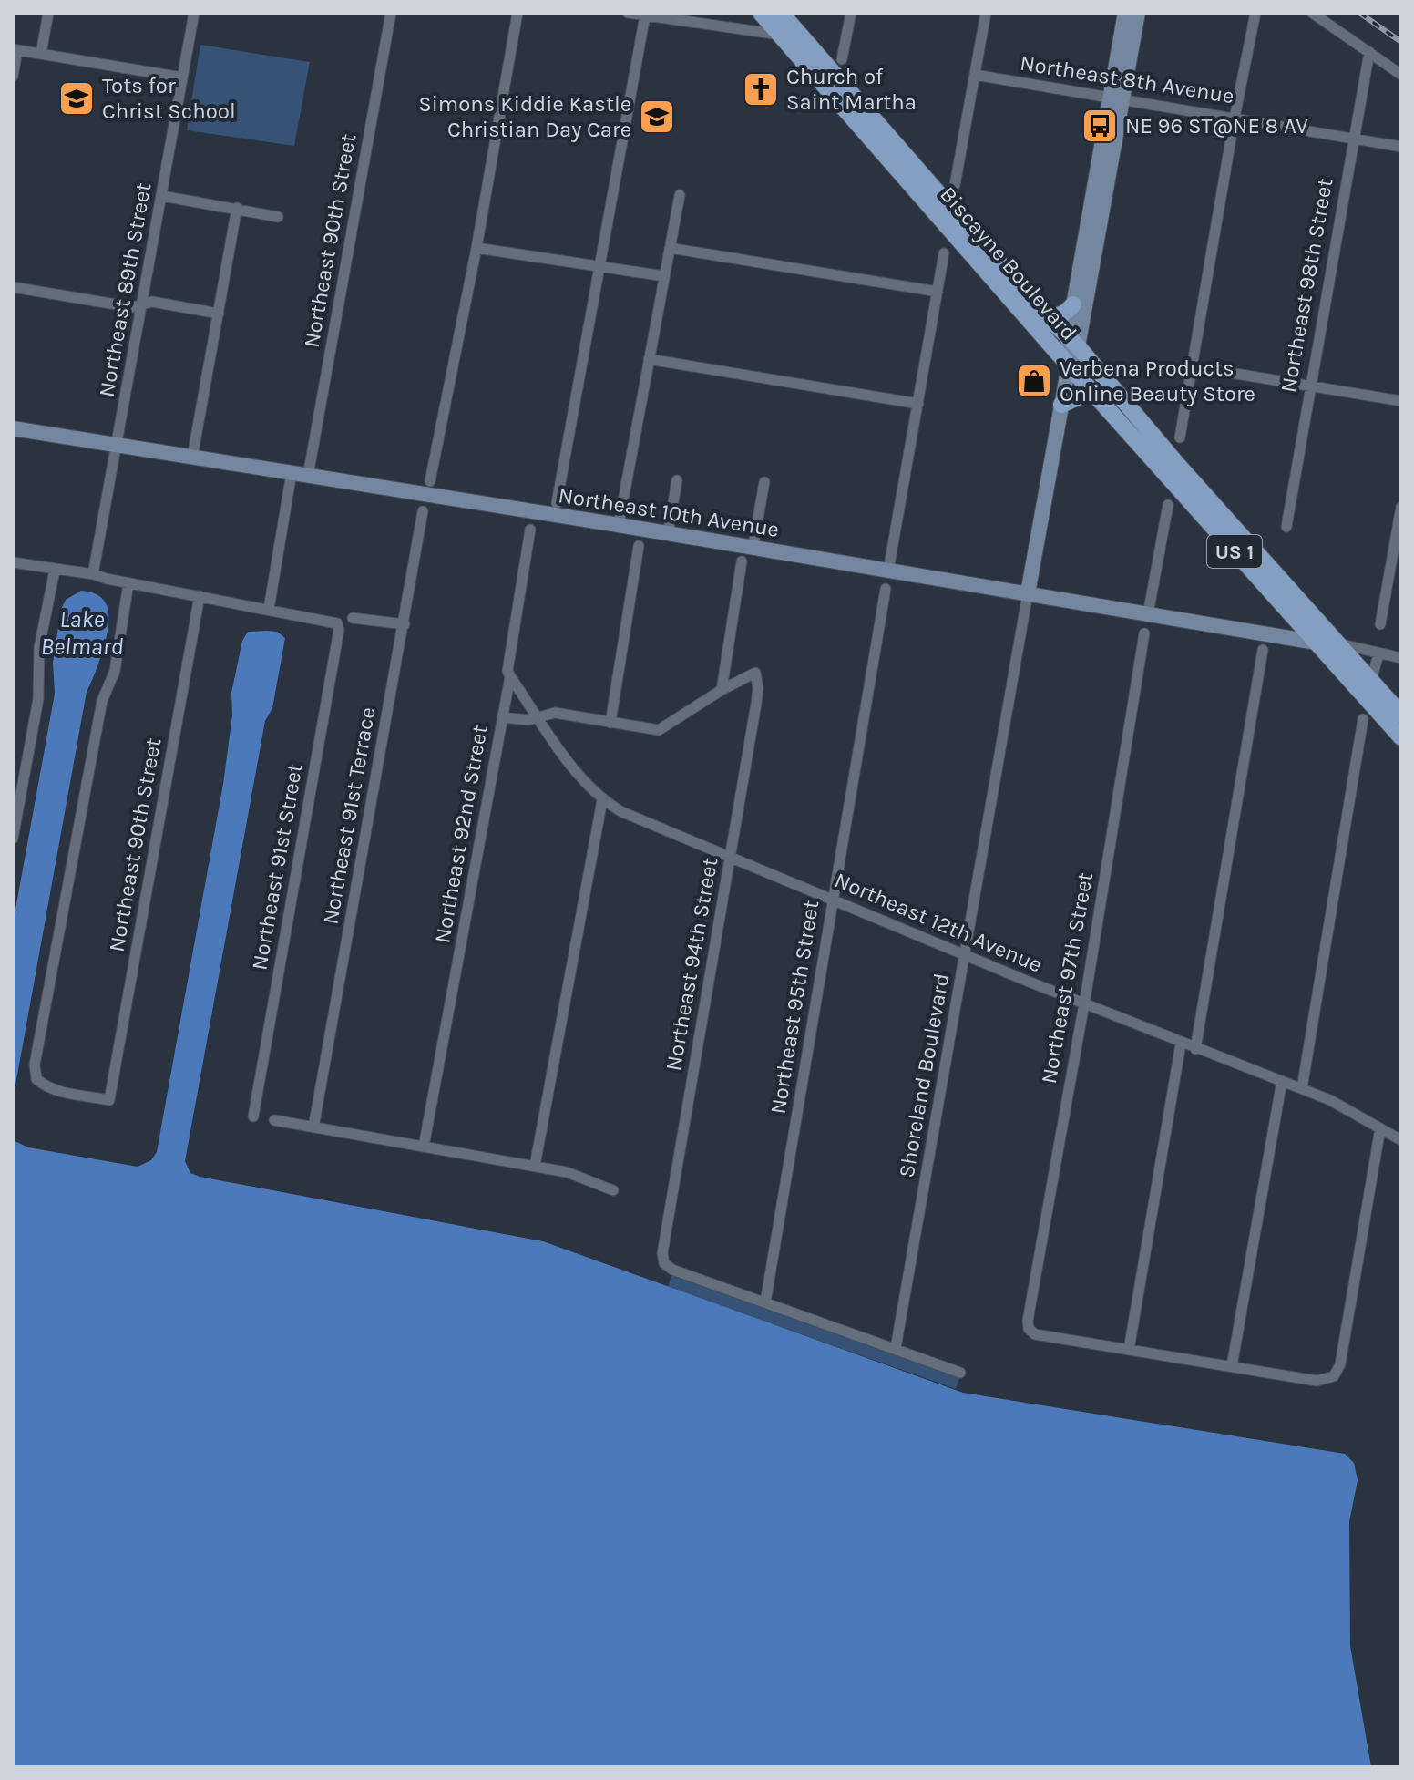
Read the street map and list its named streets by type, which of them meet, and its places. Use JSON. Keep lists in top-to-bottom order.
{
  "streets": {
    "main road": ["Biscayne Boulevard", "US 1"],
    "street": [
      "Northeast 8th Avenue",
      "Northeast 90th Street",
      "Northeast 98th Street",
      "Northeast 89th Street",
      "Northeast 10th Avenue",
      "Northeast 91st Terrace",
      "Northeast 92nd Street",
      "Northeast 91st Street",
      "Northeast 12th Avenue",
      "Northeast 94th Street",
      "Northeast 97th Street",
      "Northeast 95th Street",
      "Shoreland Boulevard"
    ]
  },
  "crossings": [
    ["Northeast 8th Avenue", "Northeast 98th Street"],
    ["Northeast 90th Street", "Northeast 10th Avenue"],
    ["Biscayne Boulevard", "Northeast 10th Avenue"],
    ["Northeast 89th Street", "Northeast 10th Avenue"],
    ["Northeast 10th Avenue", "Shoreland Boulevard"],
    ["Northeast 92nd Street", "Northeast 12th Avenue"],
    ["Northeast 12th Avenue", "Northeast 94th Street"],
    ["Northeast 12th Avenue", "Northeast 97th Street"],
    ["Northeast 12th Avenue", "Northeast 95th Street"],
    ["Northeast 12th Avenue", "Shoreland Boulevard"],
    ["Northeast 94th Street", "Northeast 95th Street"]
  ],
  "water": ["Lake Belmard"],
  "places": {
    "church": ["Church of Saint Martha"],
    "school or university": ["Tots for Christ School", "Simons Kiddie Kastle Christian Day Care"],
    "bus stop": ["NE 96 ST@NE 8 AV"],
    "shop": ["Verbena Products Online Beauty Store"]
  }
}
